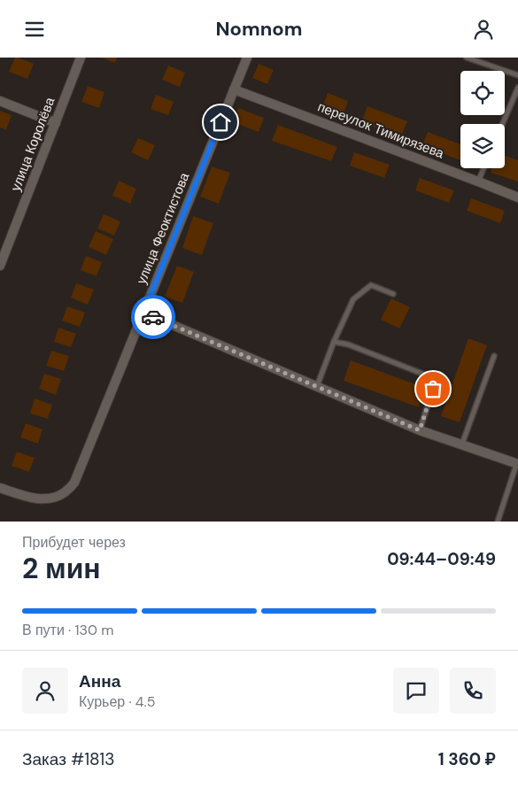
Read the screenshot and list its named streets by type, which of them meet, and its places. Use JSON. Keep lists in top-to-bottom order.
{
  "streets": {
    "street": ["переулок Тимирязева", "улица Королёва", "улица Феоктистова"]
  },
  "crossings": [
    ["переулок Тимирязева", "улица Феоктистова"]
  ],
  "page": {
    "header": "Nomnom",
    "heading": ["2 мин", "Прибудет через", "09:44–09:49"],
    "panel": [
      "Анна",
      "Курьер · 4.5",
      "Заказ #1813",
      "1 360 ₽"
    ],
    "bar": "В пути · 130 m"
  }
}
